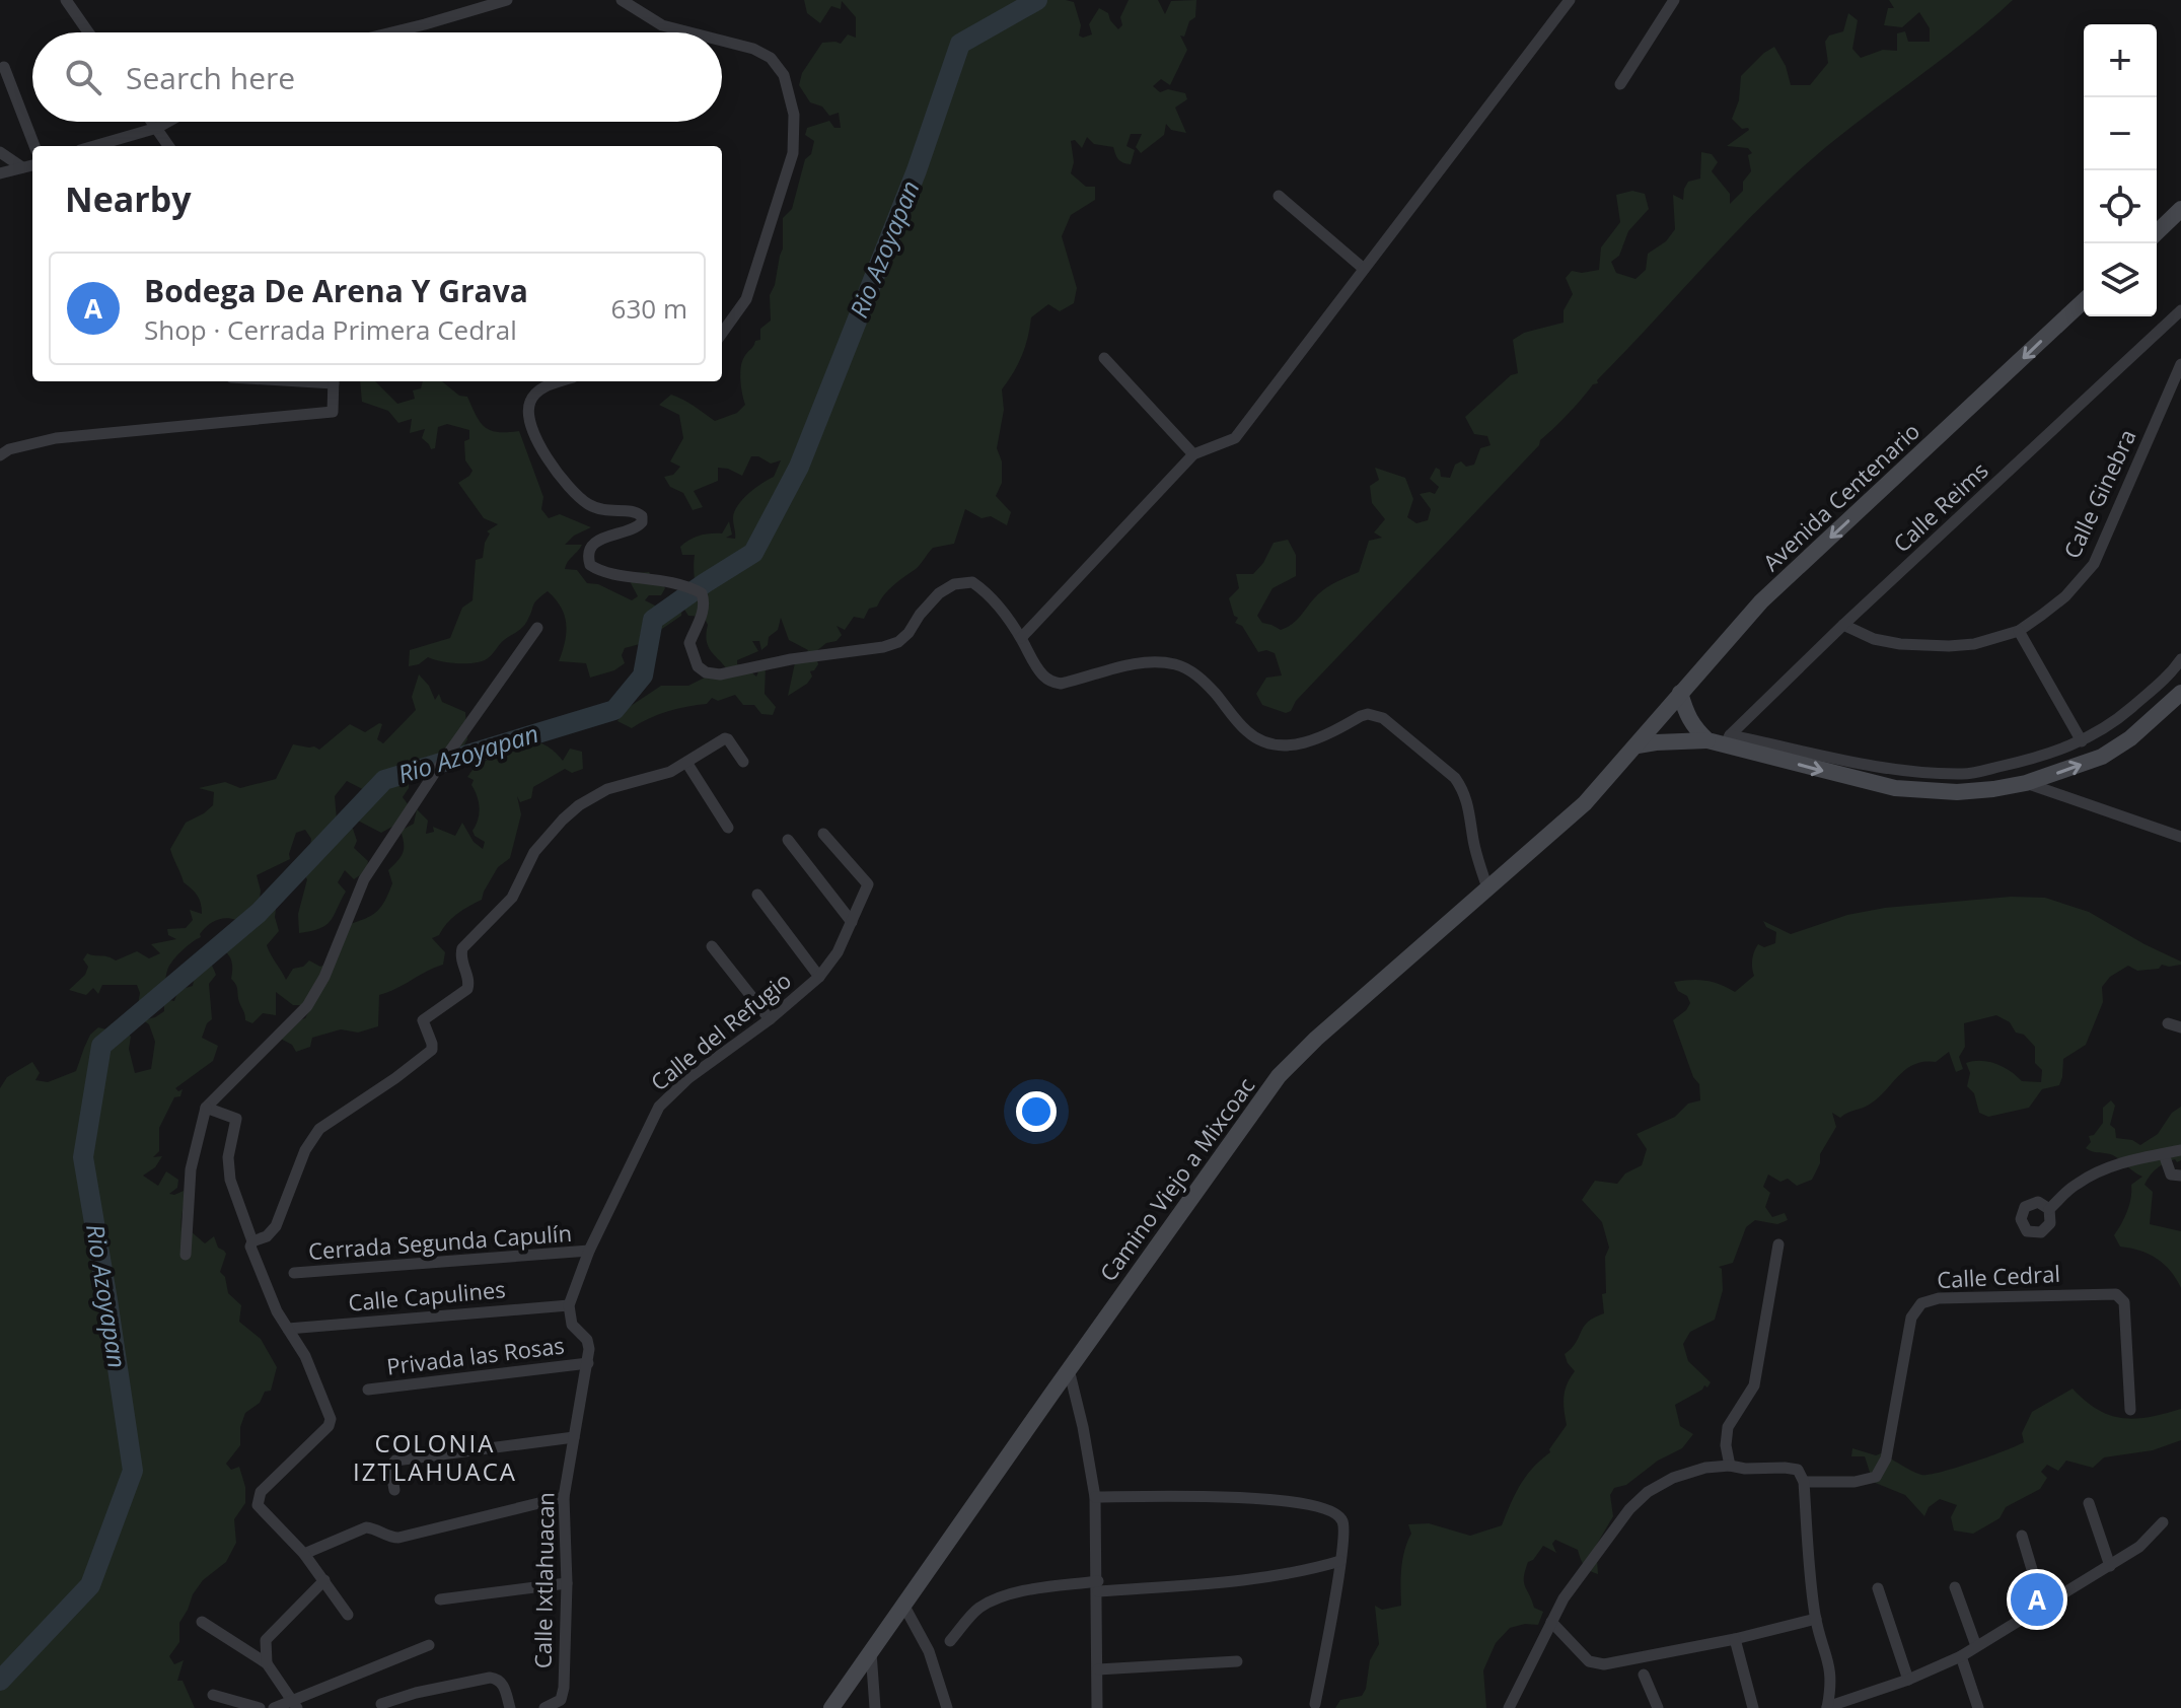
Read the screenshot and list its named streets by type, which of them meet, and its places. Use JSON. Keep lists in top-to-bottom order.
{
  "streets": {
    "main road": ["Avenida Centenario", "Camino Viejo a Mixcoac"],
    "street": [
      "Calle Ginebra",
      "Calle Reims",
      "Calle del Refugio",
      "Cerrada Segunda Capulín",
      "Calle Cedral",
      "Calle Capulines",
      "Privada las Rosas",
      "Calle Ixtlahuacan"
    ]
  },
  "crossings": [
    ["Calle Ginebra", "Calle Reims"],
    ["Avenida Centenario", "Camino Viejo a Mixcoac"],
    ["Calle del Refugio", "Cerrada Segunda Capulín"],
    ["Calle del Refugio", "Calle Capulines"],
    ["Privada las Rosas", "Calle Ixtlahuacan"]
  ],
  "one_way": ["Avenida Centenario"],
  "districts": ["COLONIA IZTLAHUACA"],
  "water": ["Rio Azoyapan"],
  "page": {
    "map_buttons": ["+", "−"],
    "search": "Search here",
    "heading": "Nearby",
    "list": [
      {
        "mark": "A",
        "name": "Bodega De Arena Y Grava",
        "note": "Shop · Cerrada Primera Cedral",
        "value": "630 m"
      }
    ],
    "pins": "A"
  }
}
